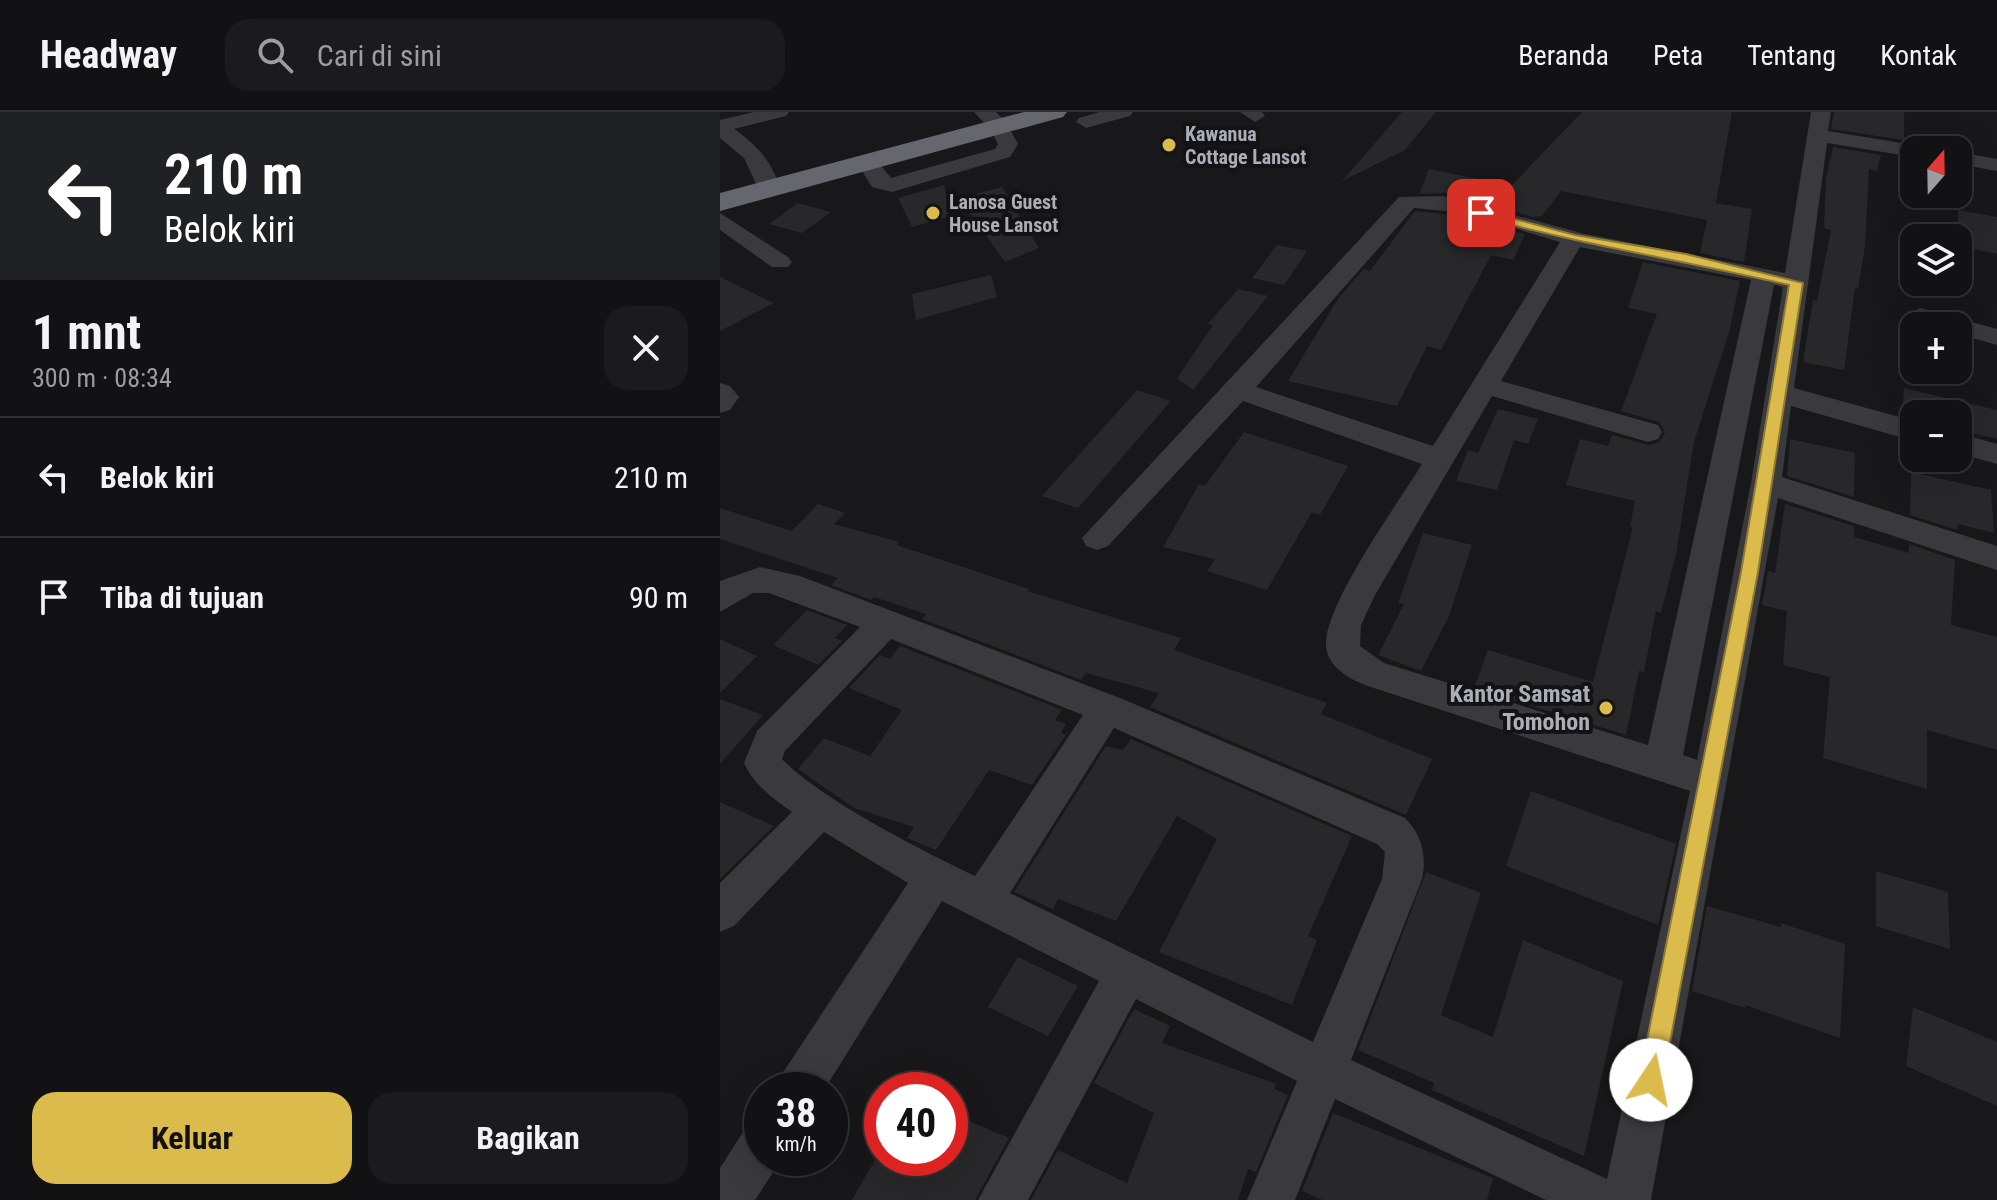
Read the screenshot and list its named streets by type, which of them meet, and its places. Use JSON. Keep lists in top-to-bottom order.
{
  "places": ["Kawanua Cottage Lansot", "Lanosa Guest House Lansot", "Kantor Samsat Tomohon"],
  "north": "top",
  "page": {
    "header": "Headway",
    "search": "Cari di sini",
    "nav": [
      "Beranda",
      "Peta",
      "Tentang",
      "Kontak"
    ],
    "turn": ["210 m", "Belok kiri"],
    "map_buttons": ["+", "−"],
    "heading": ["1 mnt", "300 m · 08:34"],
    "list": [
      {
        "name": "Belok kiri",
        "value": "210 m"
      },
      {
        "name": "Tiba di tujuan",
        "value": "90 m"
      }
    ],
    "speed": "38 km/h",
    "limit": "40",
    "buttons": ["Keluar", "Bagikan"]
  }
}
